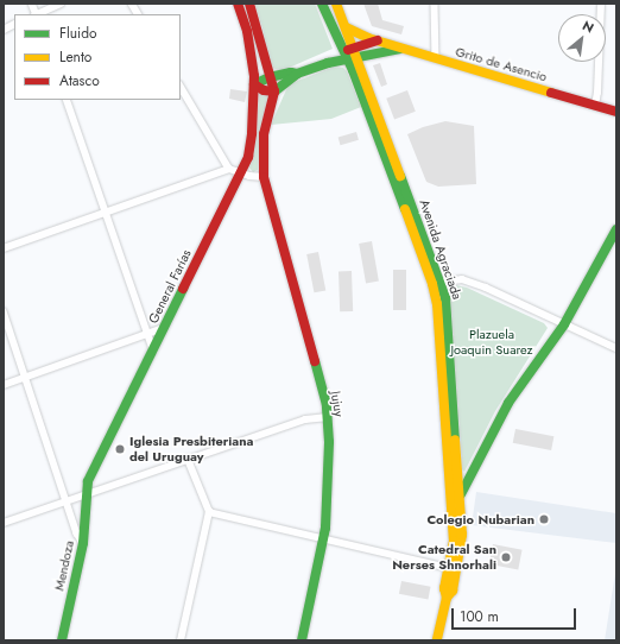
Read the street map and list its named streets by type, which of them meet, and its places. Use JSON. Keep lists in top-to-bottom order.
{
  "streets": {
    "street": [
      "Grito de Asencio",
      "Avenida Agraciada",
      "General Farías",
      "Jujuy",
      "Mendoza"
    ]
  },
  "crossings": [
    ["Grito de Asencio", "Avenida Agraciada"],
    ["General Farías", "Mendoza"]
  ],
  "parks": ["Plazuela Joaquin Suarez"],
  "places": ["Iglesia Presbiteriana del Uruguay", "Colegio Nubarian", "Catedral San Nerses Shnorhali"],
  "legend": ["Fluido", "Lento", "Atasco"],
  "scale_bar": "100 m",
  "north": "top right"
}
